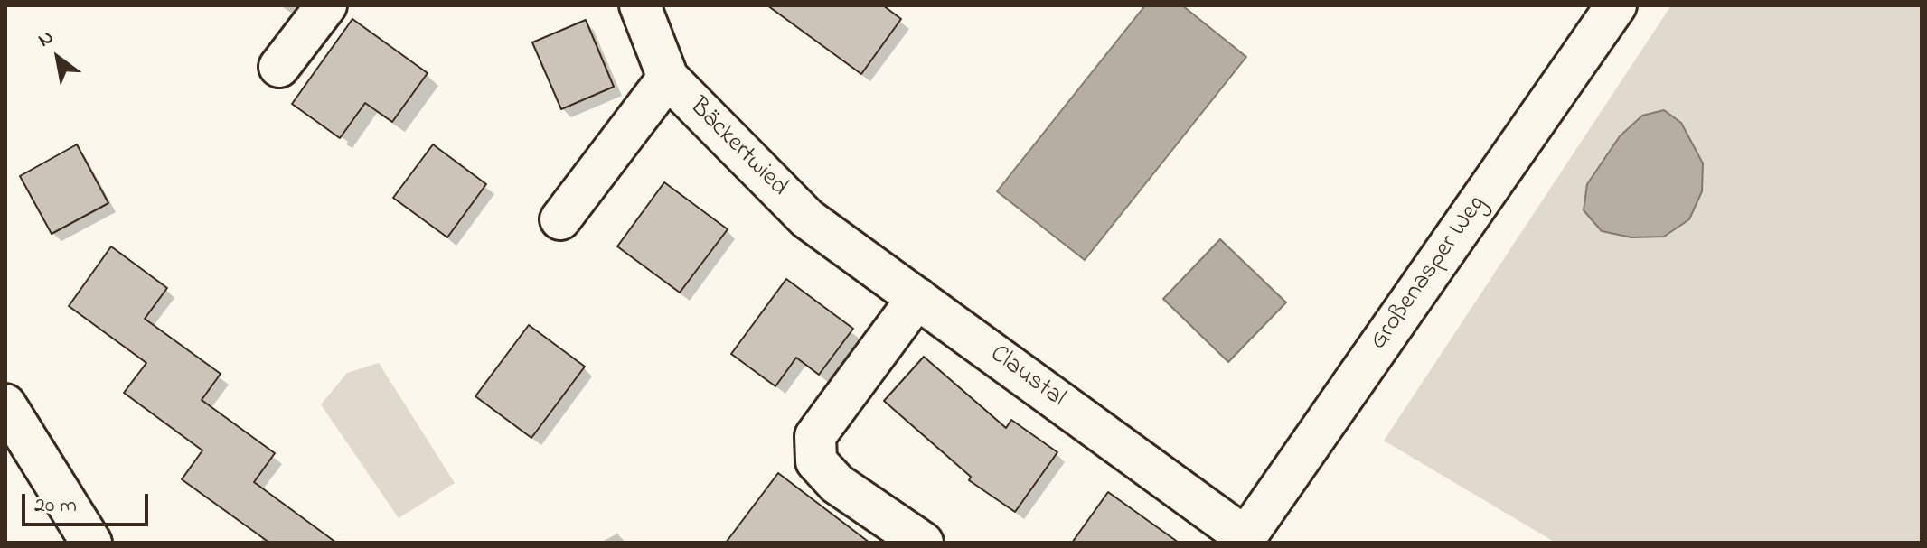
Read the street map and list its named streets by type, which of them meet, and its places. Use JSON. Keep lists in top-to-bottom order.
{
  "streets": {
    "street": ["Bäckertwied", "Großenasper Weg", "Claustal"]
  },
  "crossings": [
    ["Bäckertwied", "Claustal"],
    ["Großenasper Weg", "Claustal"]
  ],
  "scale_bar": "20 m",
  "north": "top left"
}
